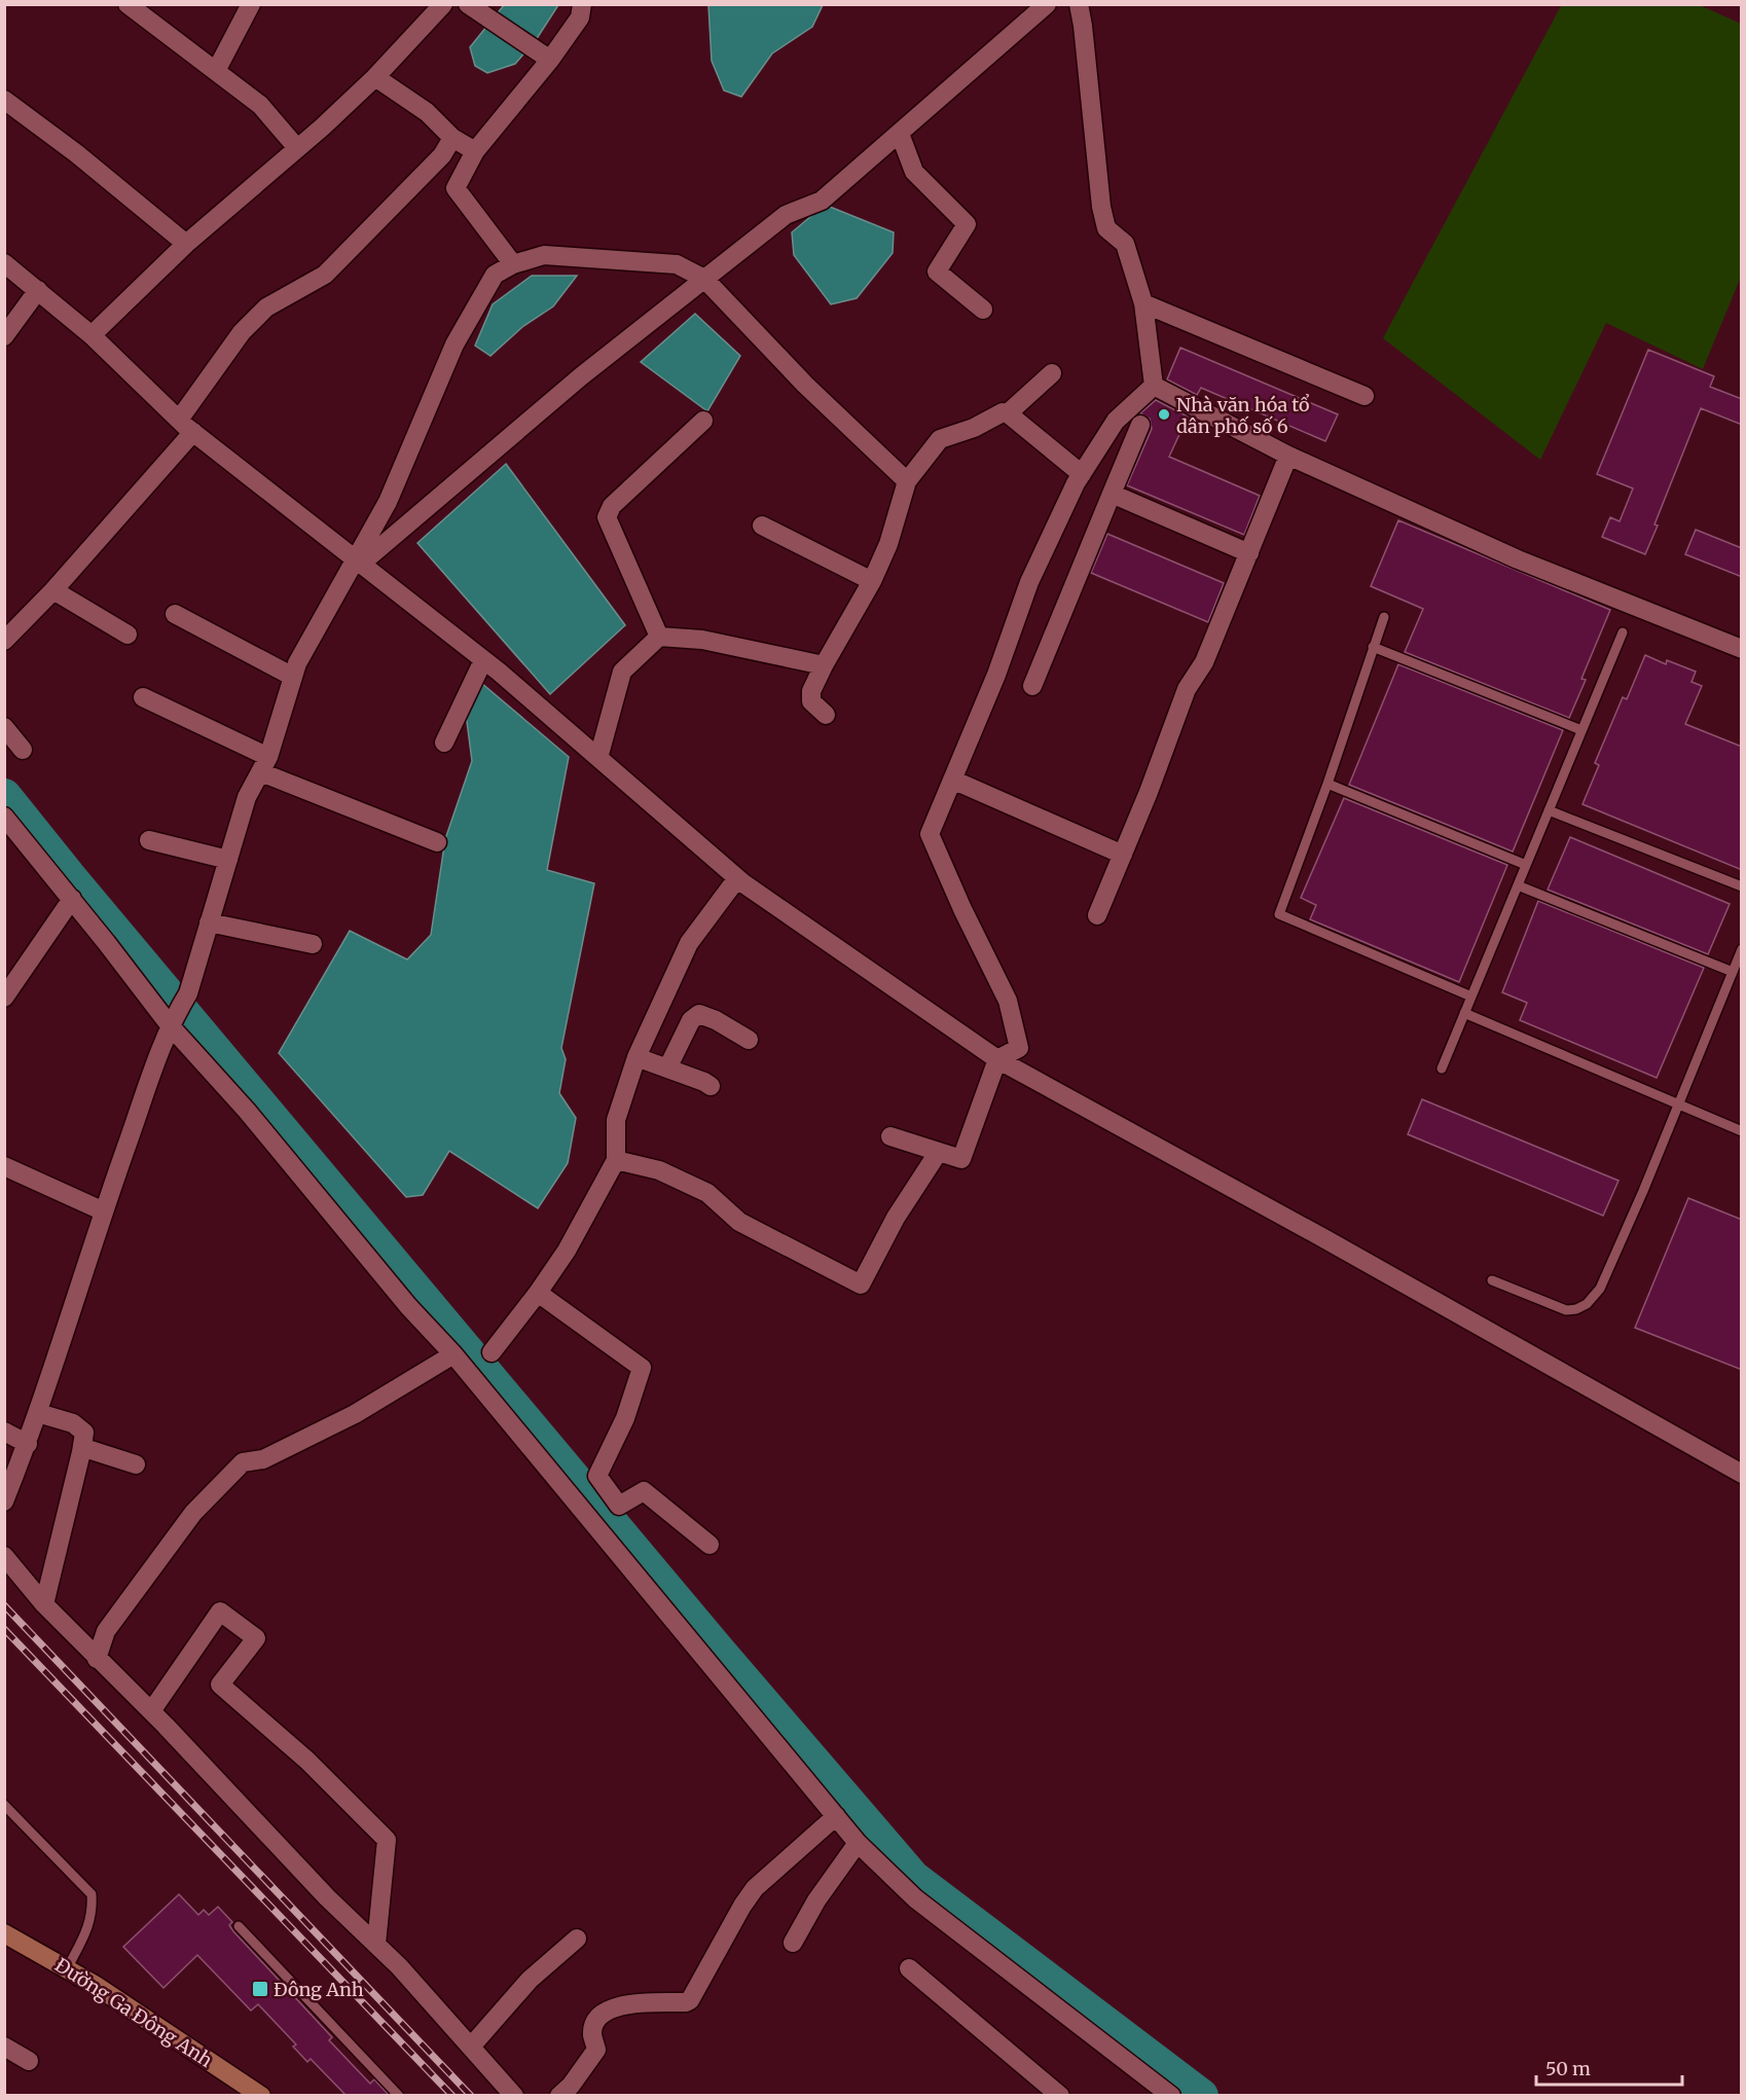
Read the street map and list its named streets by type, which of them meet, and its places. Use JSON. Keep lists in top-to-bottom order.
{
  "streets": {
    "street": ["Đường Ga Đông Anh"]
  },
  "places": {
    "other": ["Nhà văn hóa tổ dân phố số 6"],
    "transit": ["Đông Anh"]
  },
  "scale_bar": "50 m"
}
